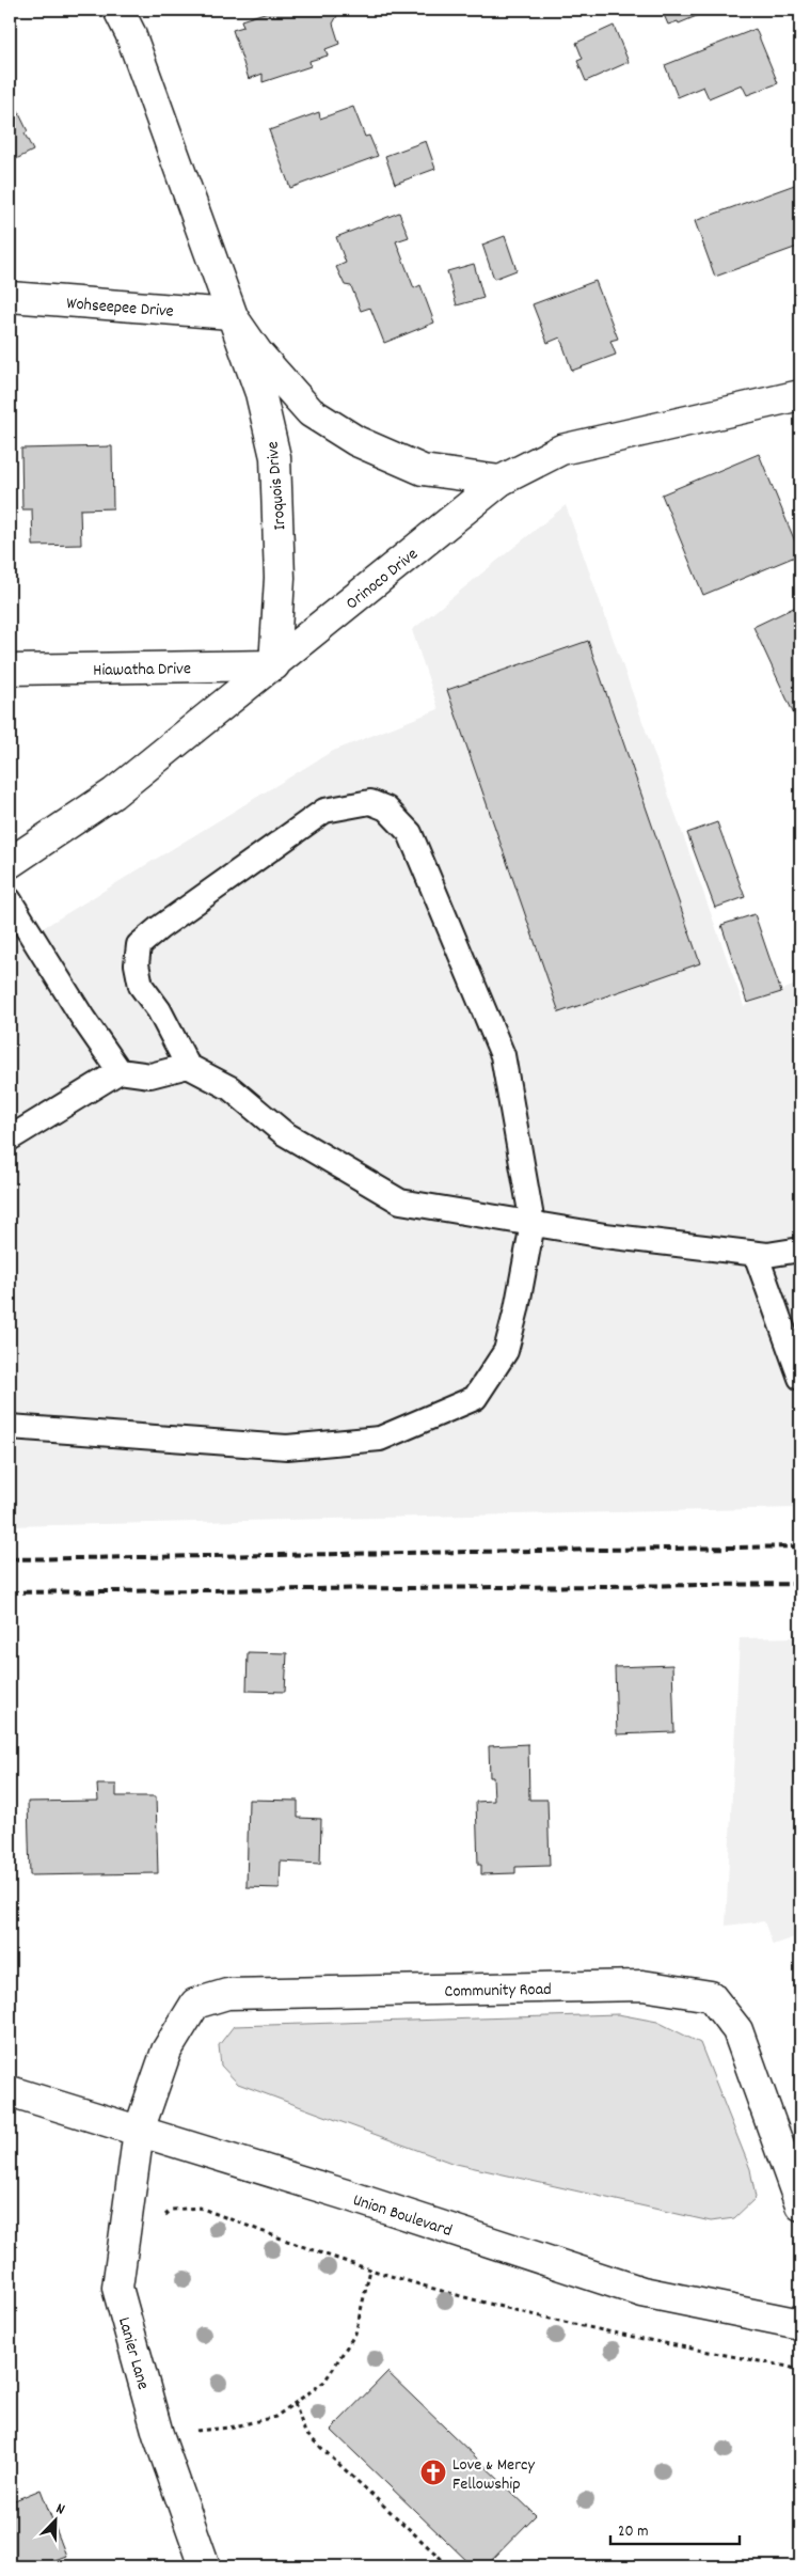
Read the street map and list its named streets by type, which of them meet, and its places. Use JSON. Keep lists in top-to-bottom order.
{
  "streets": {
    "street": [
      "Wohseepee Drive",
      "Iroquois Drive",
      "Orinoco Drive",
      "Hiawatha Drive",
      "Community Road",
      "Union Boulevard",
      "Lanier Lane"
    ]
  },
  "crossings": [
    ["Wohseepee Drive", "Iroquois Drive"],
    ["Iroquois Drive", "Orinoco Drive"],
    ["Iroquois Drive", "Hiawatha Drive"],
    ["Orinoco Drive", "Hiawatha Drive"],
    ["Community Road", "Union Boulevard"],
    ["Community Road", "Lanier Lane"],
    ["Union Boulevard", "Lanier Lane"]
  ],
  "places": {
    "church": ["Love & Mercy Fellowship"]
  },
  "scale_bar": "20 m",
  "north": "top right"
}
